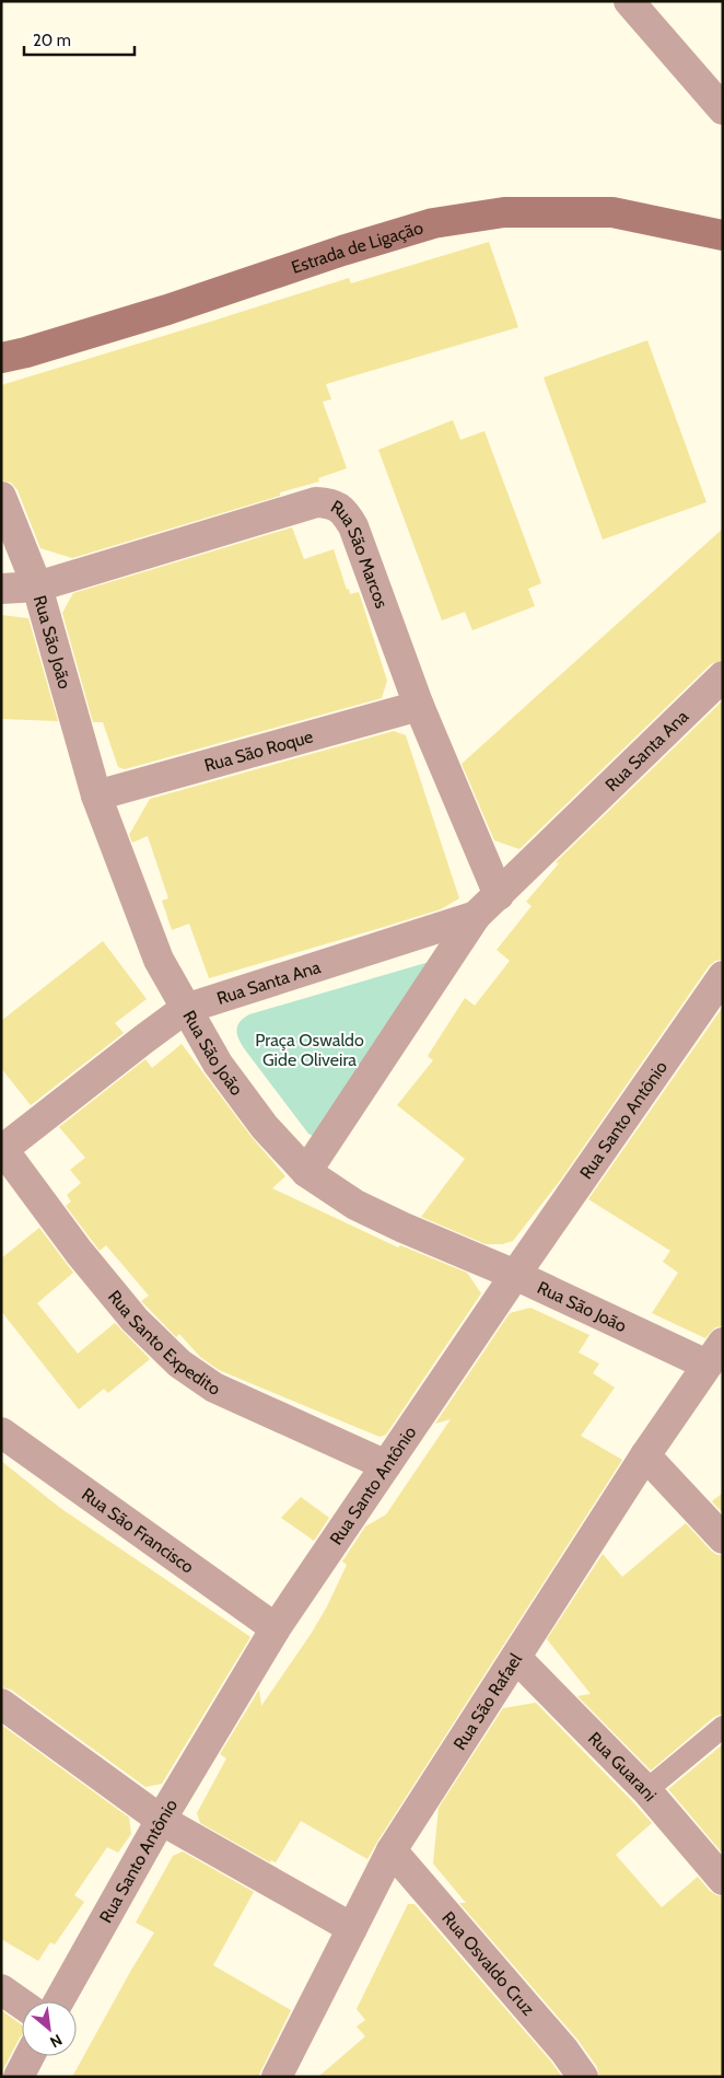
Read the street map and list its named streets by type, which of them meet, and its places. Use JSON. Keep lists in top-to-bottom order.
{
  "streets": {
    "main road": ["Estrada de Ligação"],
    "street": [
      "Rua São Marcos",
      "Rua São João",
      "Rua São Roque",
      "Rua Santa Ana",
      "Rua Santo Antônio",
      "Rua Santo Expedito",
      "Rua São Francisco",
      "Rua São Rafael",
      "Rua Guarani",
      "Rua Osvaldo Cruz"
    ]
  },
  "crossings": [
    ["Rua São Marcos", "Rua São João"],
    ["Rua São Marcos", "Rua São Roque"],
    ["Rua São Marcos", "Rua Santa Ana"],
    ["Rua São João", "Rua São Roque"],
    ["Rua São João", "Rua Santa Ana"],
    ["Rua São João", "Rua Santo Antônio"],
    ["Rua São João", "Rua São Rafael"],
    ["Rua Santa Ana", "Rua Santo Expedito"],
    ["Rua Santo Antônio", "Rua Santo Expedito"],
    ["Rua Santo Antônio", "Rua São Francisco"],
    ["Rua São Rafael", "Rua Guarani"],
    ["Rua São Rafael", "Rua Osvaldo Cruz"]
  ],
  "parks": ["Praça Oswaldo Gide Oliveira"],
  "scale_bar": "20 m",
  "north": "bottom right"
}
